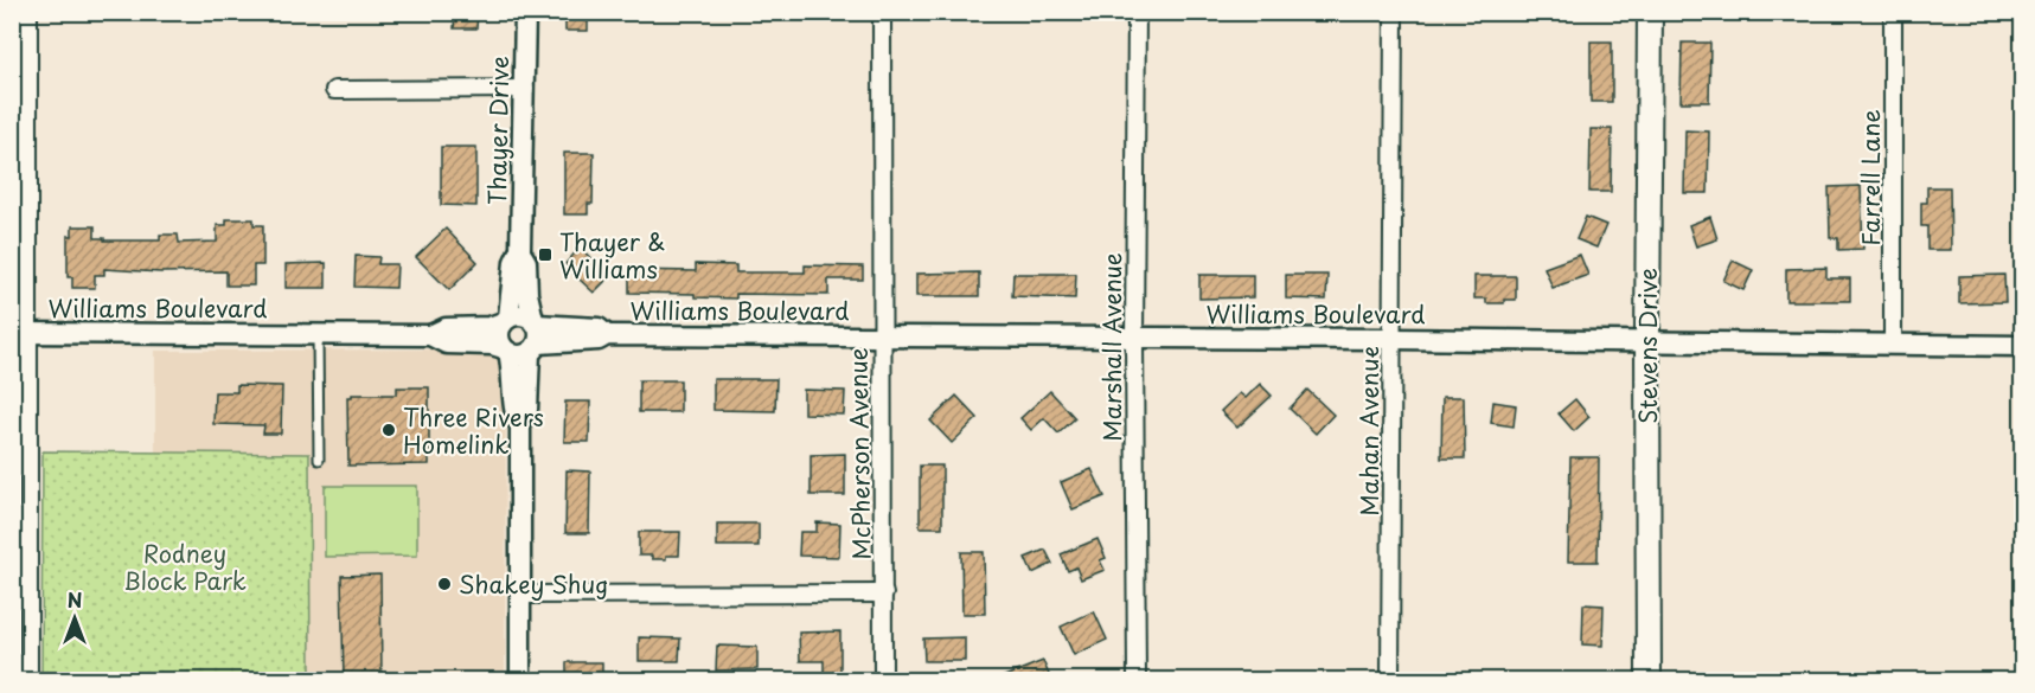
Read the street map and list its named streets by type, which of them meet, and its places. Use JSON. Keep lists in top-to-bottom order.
{
  "streets": {
    "main road": ["Stevens Drive"],
    "street": [
      "Thayer Drive",
      "Farrell Lane",
      "Williams Boulevard",
      "Marshall Avenue",
      "Mahan Avenue",
      "McPherson Avenue"
    ]
  },
  "crossings": [
    ["Thayer Drive", "Williams Boulevard"],
    ["Farrell Lane", "Williams Boulevard"],
    ["Williams Boulevard", "Stevens Drive"],
    ["Williams Boulevard", "Marshall Avenue"],
    ["Williams Boulevard", "Mahan Avenue"],
    ["Williams Boulevard", "McPherson Avenue"]
  ],
  "parks": ["Rodney Block Park"],
  "places": {
    "transit": ["Thayer & Williams"],
    "other": ["Three Rivers Homelink", "Shakey Shug"]
  },
  "north": "top"
}
